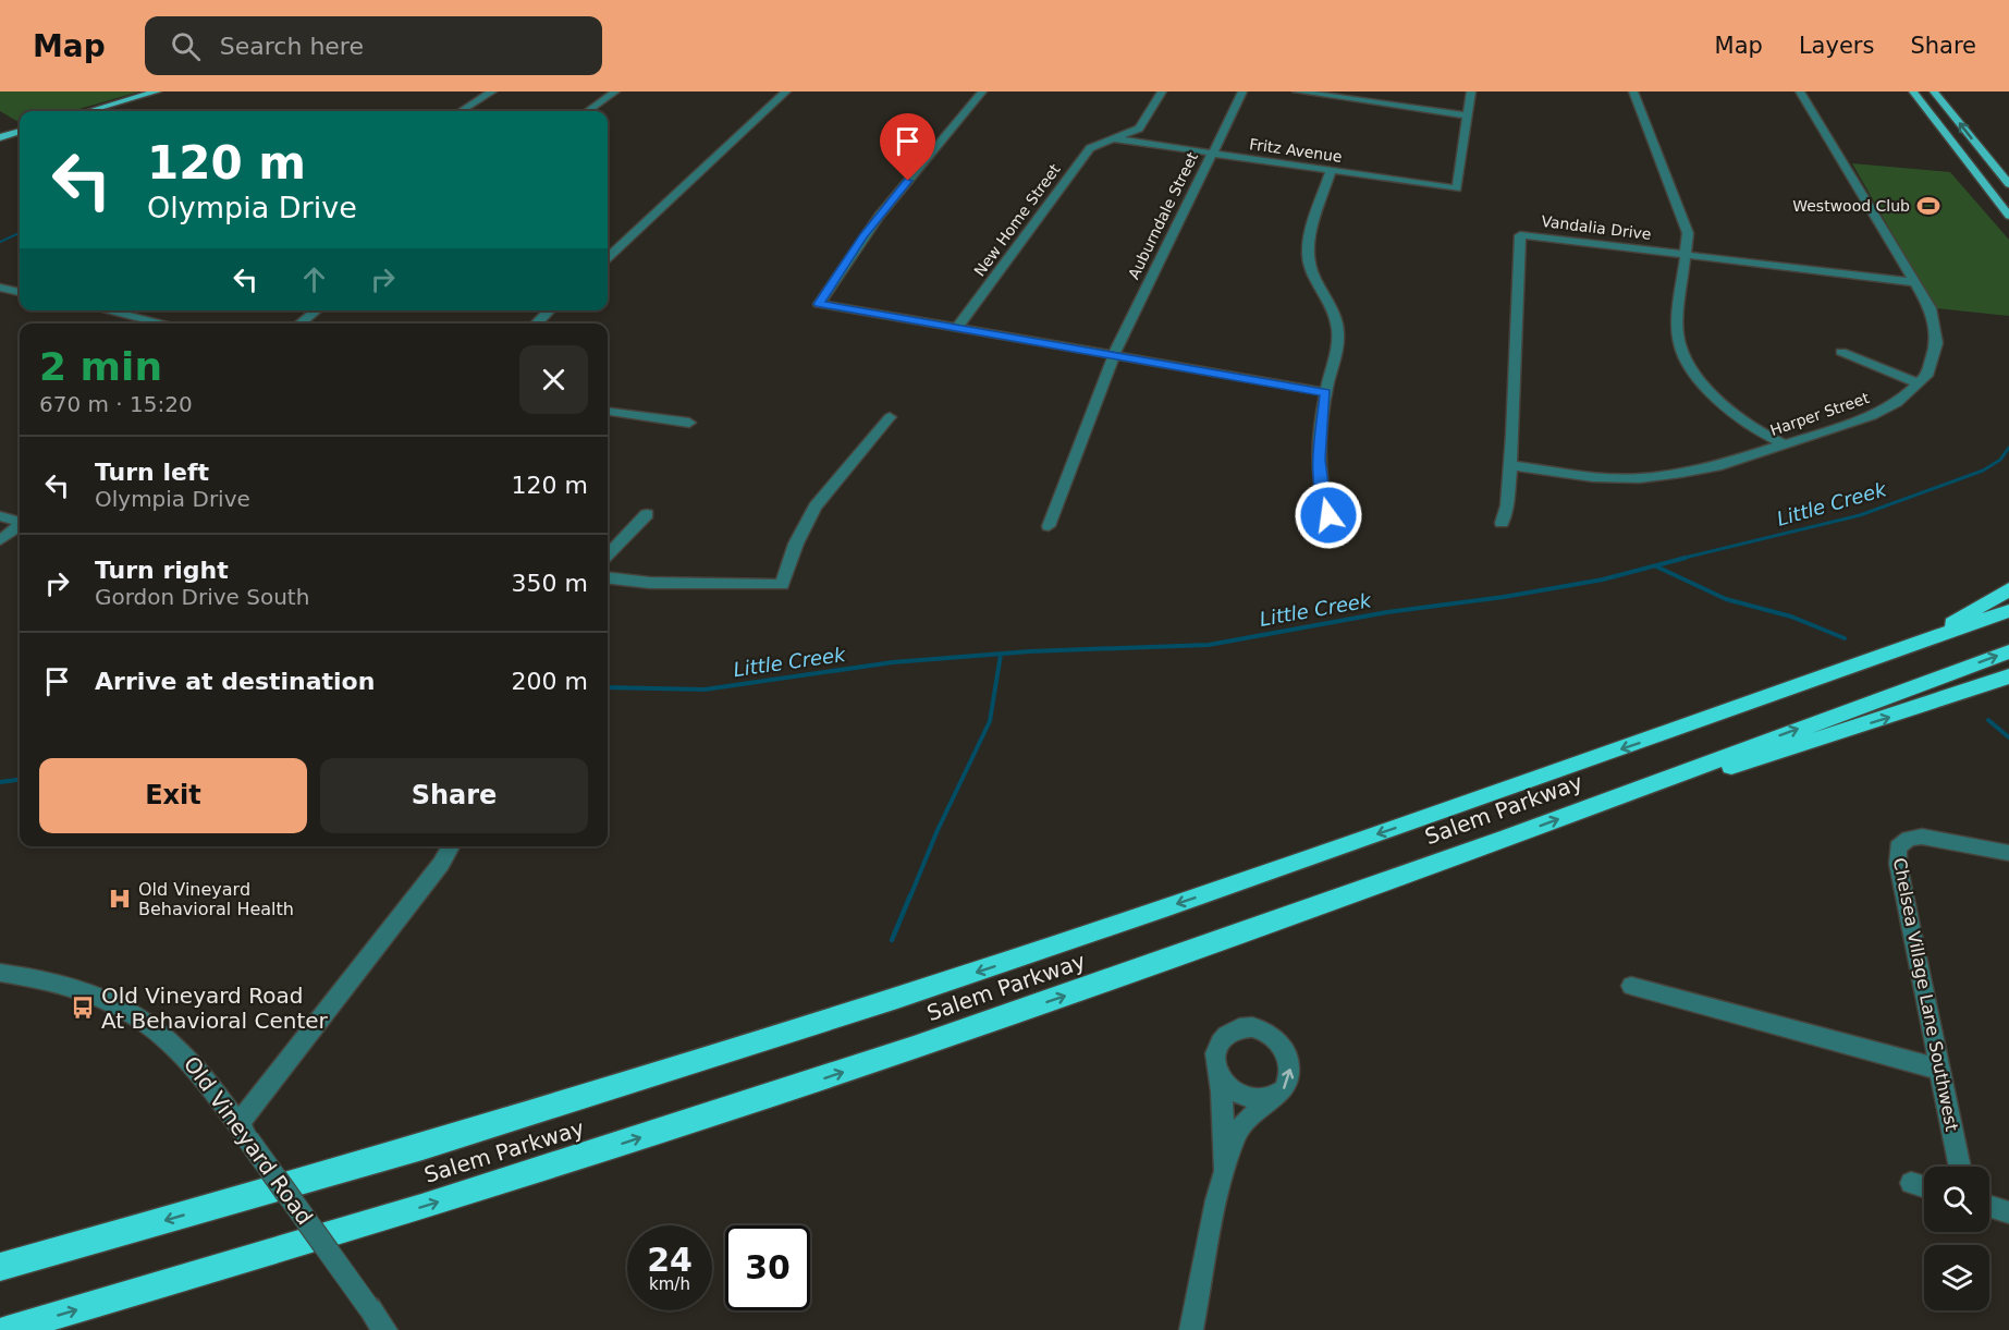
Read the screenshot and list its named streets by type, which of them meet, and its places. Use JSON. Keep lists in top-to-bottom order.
{
  "streets": {
    "highway": ["Salem Parkway"],
    "street": [
      "Fritz Avenue",
      "Auburndale Street",
      "New Home Street",
      "Vandalia Drive",
      "Harper Street",
      "Chelsea Village Lane Southwest",
      "Old Vineyard Road"
    ]
  },
  "crossings": [
    ["Fritz Avenue", "Auburndale Street"],
    ["Fritz Avenue", "New Home Street"],
    ["Vandalia Drive", "Harper Street"]
  ],
  "water": ["Little Creek"],
  "places": {
    "sports": ["Westwood Club"],
    "hospital": ["Old Vineyard Behavioral Health"],
    "bus stop": ["Old Vineyard Road At Behavioral Center"]
  },
  "page": {
    "header": "Map",
    "search": "Search here",
    "nav": ["Map", "Layers", "Share"],
    "turn": ["120 m", "Olympia Drive"],
    "heading": ["2 min", "670 m · 15:20"],
    "list": [
      {
        "name": "Turn left",
        "note": "Olympia Drive",
        "value": "120 m"
      },
      {
        "name": "Turn right",
        "note": "Gordon Drive South",
        "value": "350 m"
      },
      {
        "name": "Arrive at destination",
        "value": "200 m"
      }
    ],
    "buttons": ["Exit", "Share"],
    "speed": "24 km/h",
    "limit": "30"
  }
}
